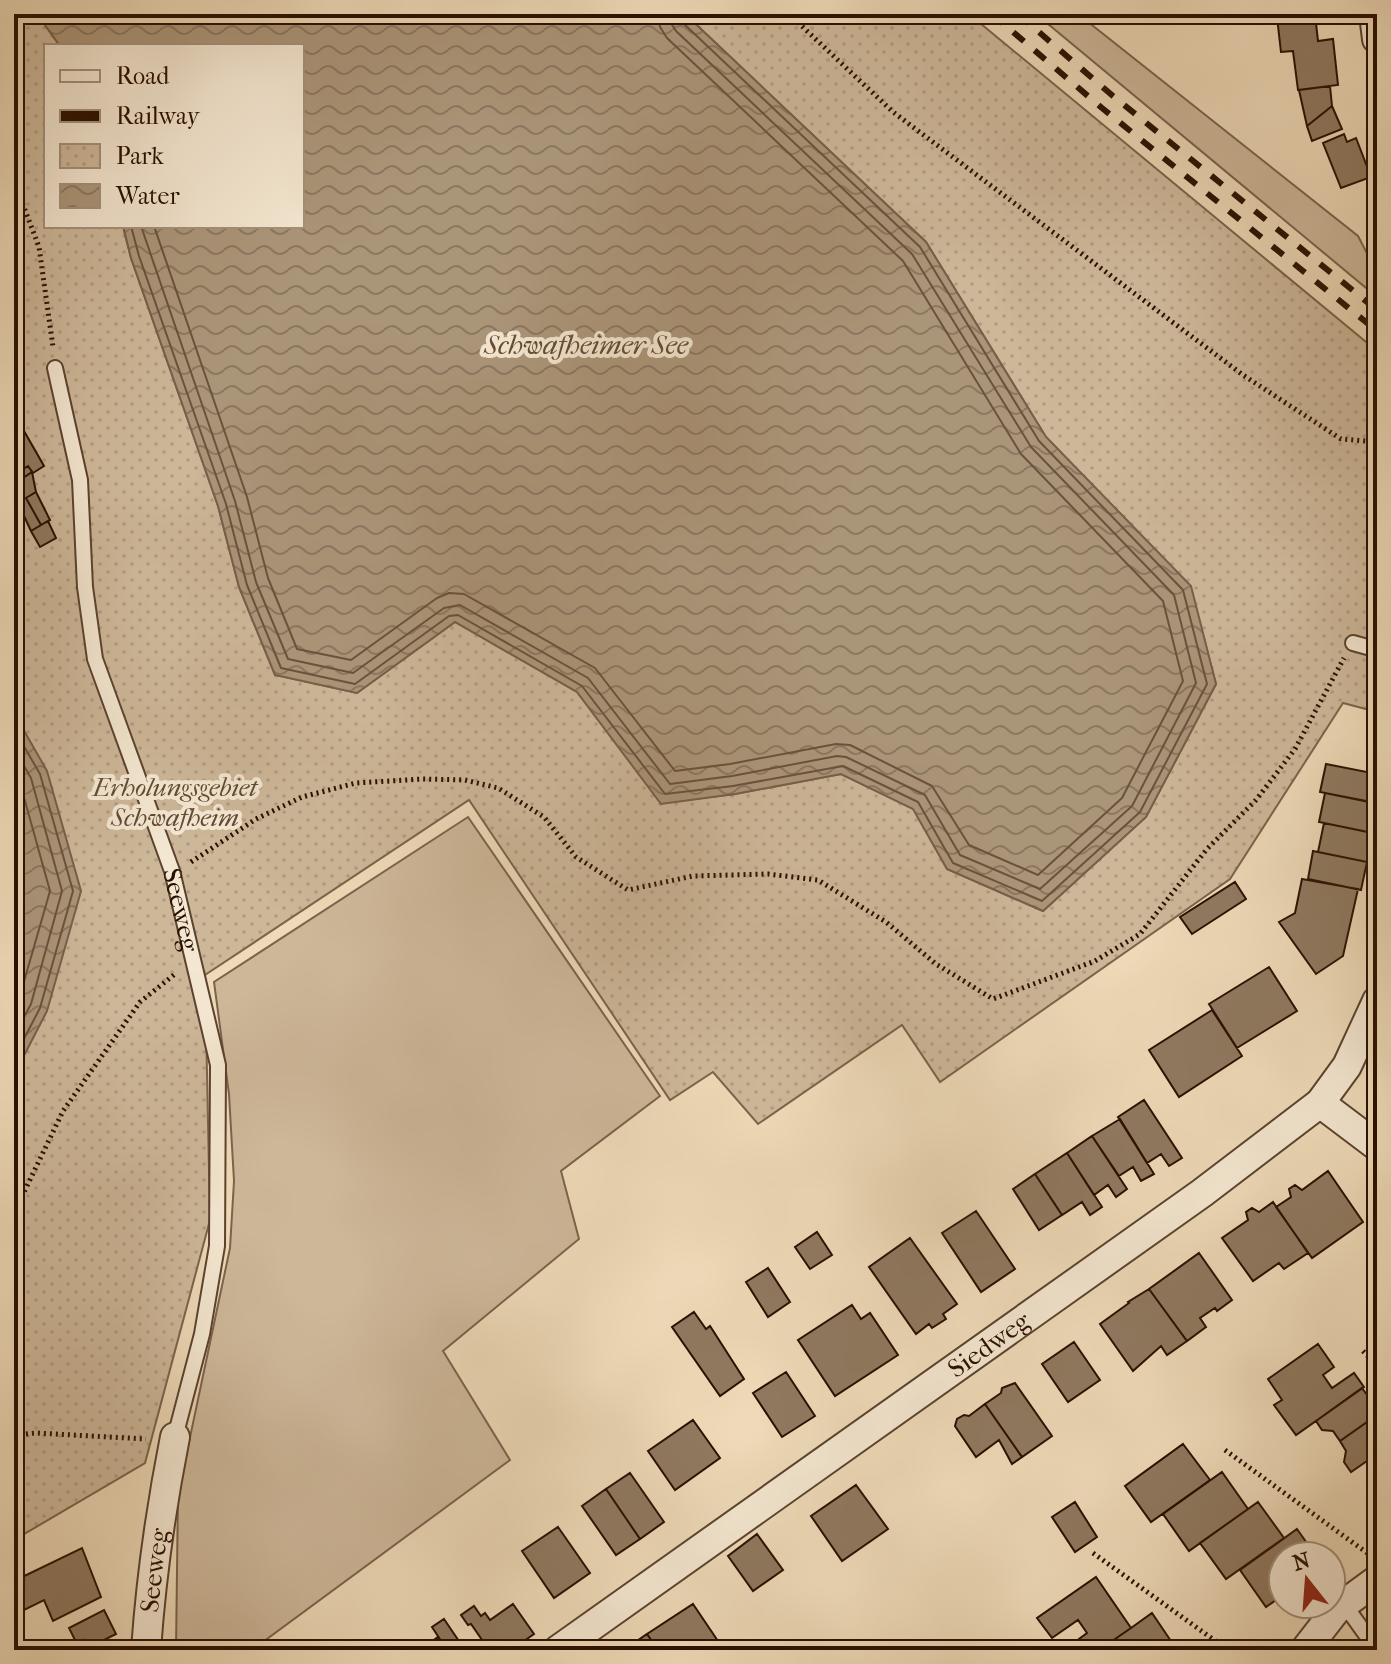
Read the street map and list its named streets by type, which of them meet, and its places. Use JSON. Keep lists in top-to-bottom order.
{
  "streets": {
    "street": ["Seeweg", "Siedweg"]
  },
  "water": ["Schwafheimer See"],
  "parks": ["Erholungsgebiet Schwafheim"],
  "legend": [
    "Road",
    "Railway",
    "Park",
    "Water"
  ],
  "north": "top"
}
